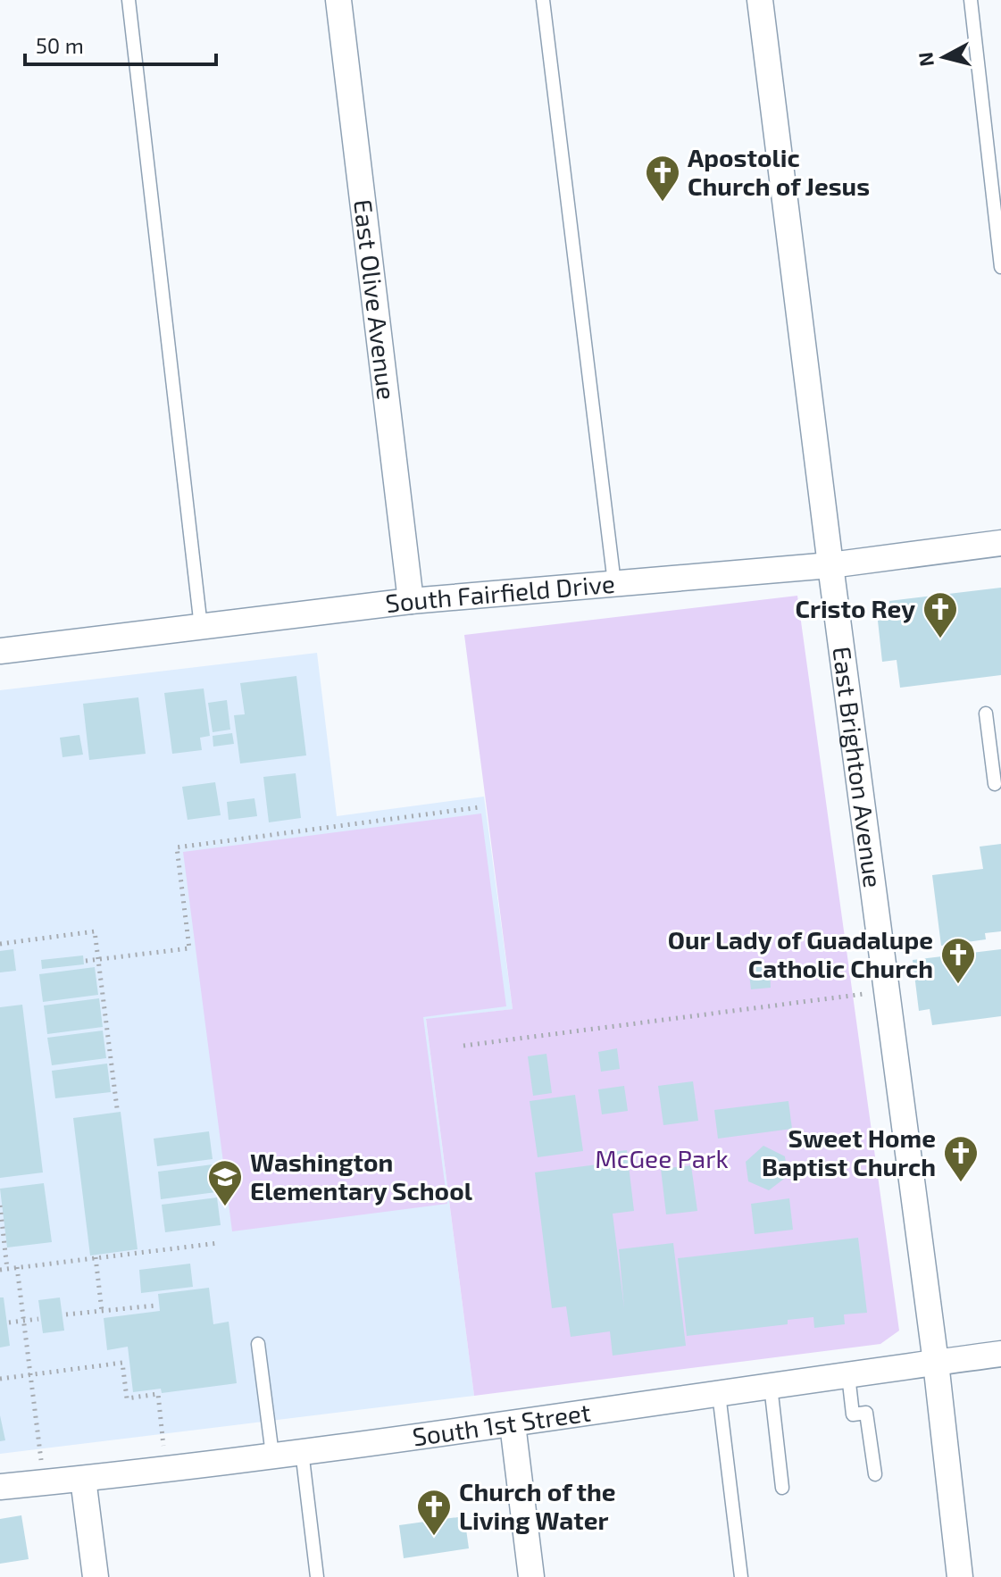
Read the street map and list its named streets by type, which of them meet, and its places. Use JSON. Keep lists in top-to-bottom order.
{
  "streets": {
    "street": [
      "East Olive Avenue",
      "South Fairfield Drive",
      "East Brighton Avenue",
      "South 1st Street"
    ]
  },
  "crossings": [
    ["East Olive Avenue", "South Fairfield Drive"],
    ["South Fairfield Drive", "East Brighton Avenue"],
    ["East Brighton Avenue", "South 1st Street"]
  ],
  "parks": ["McGee Park"],
  "places": {
    "church": [
      "Apostolic Church of Jesus",
      "Cristo Rey",
      "Our Lady of Guadalupe Catholic Church",
      "Sweet Home Baptist Church",
      "Church of the Living Water"
    ],
    "school or university": ["Washington Elementary School"]
  },
  "scale_bar": "50 m",
  "north": "left"
}
